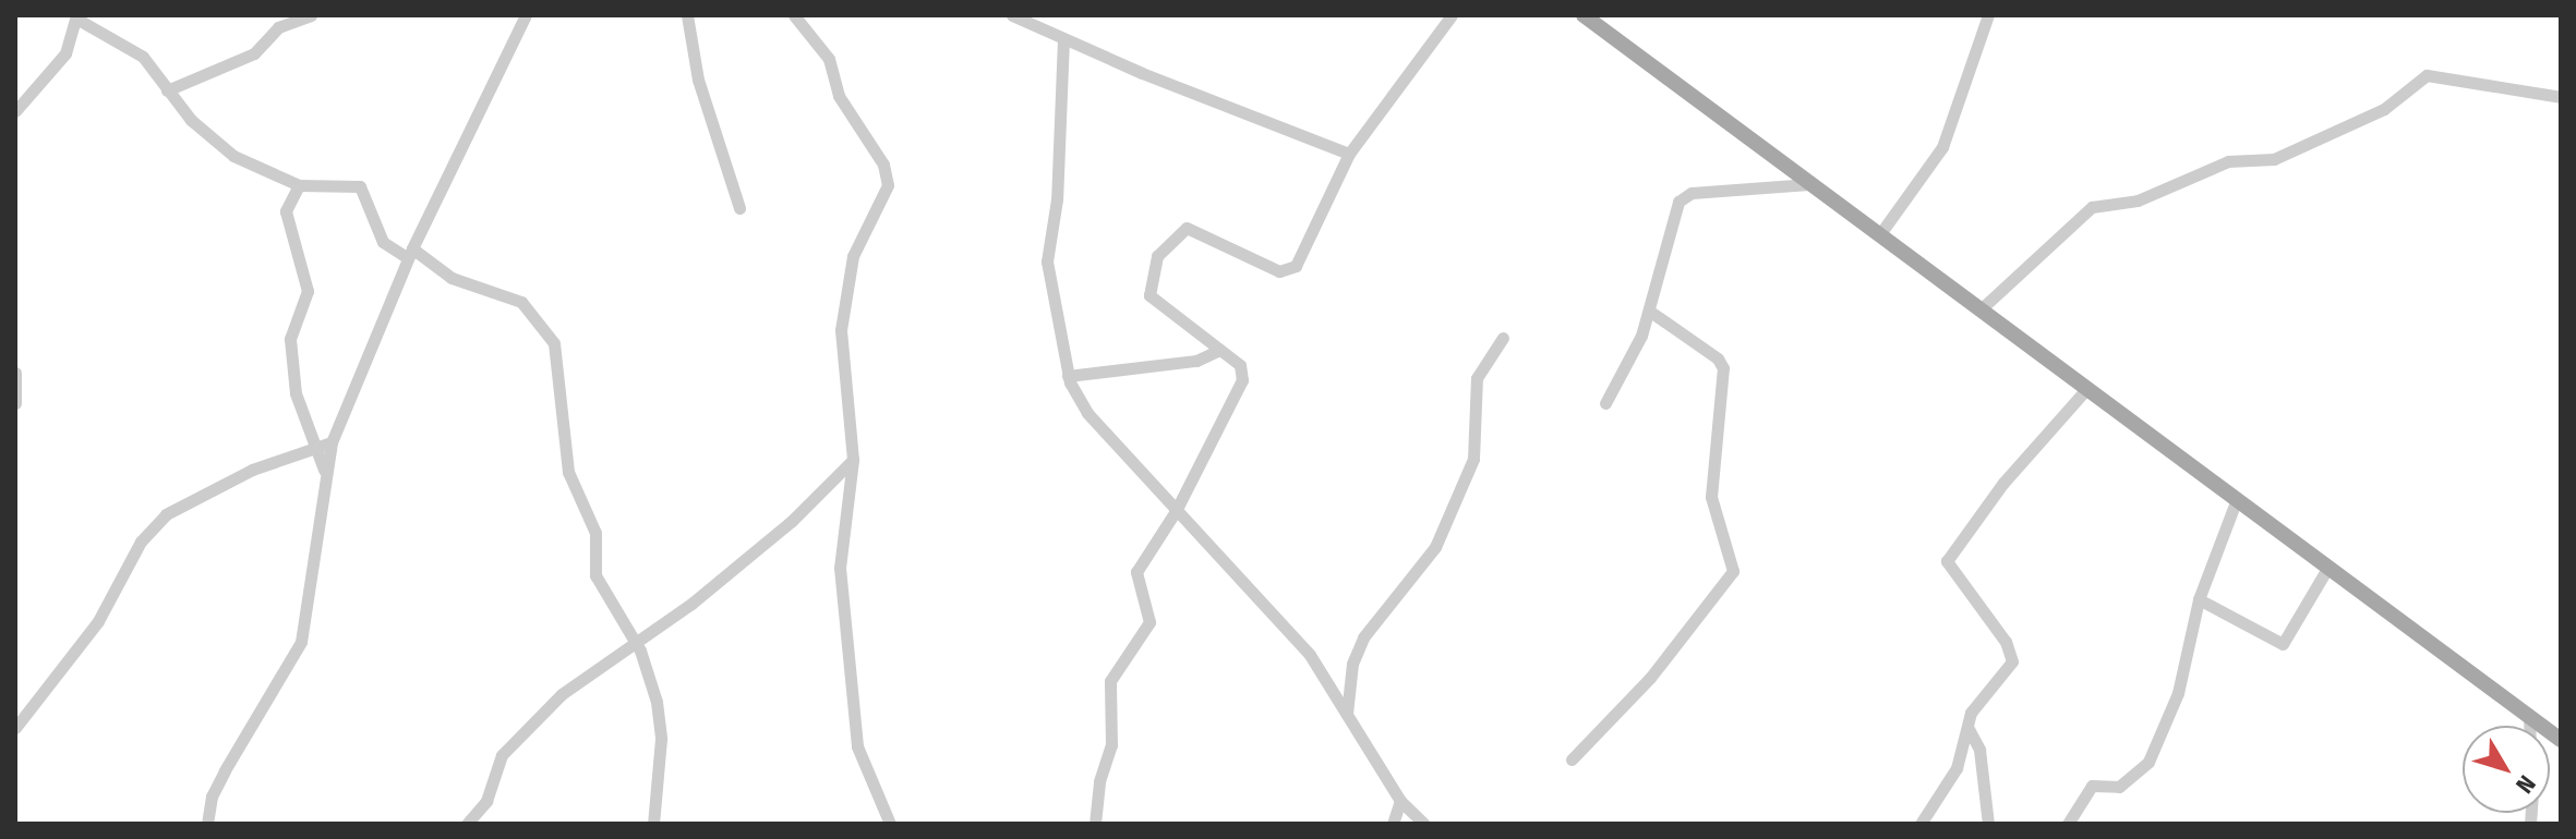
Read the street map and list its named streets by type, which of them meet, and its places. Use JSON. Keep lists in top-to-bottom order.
{
  "north": "bottom right"
}
